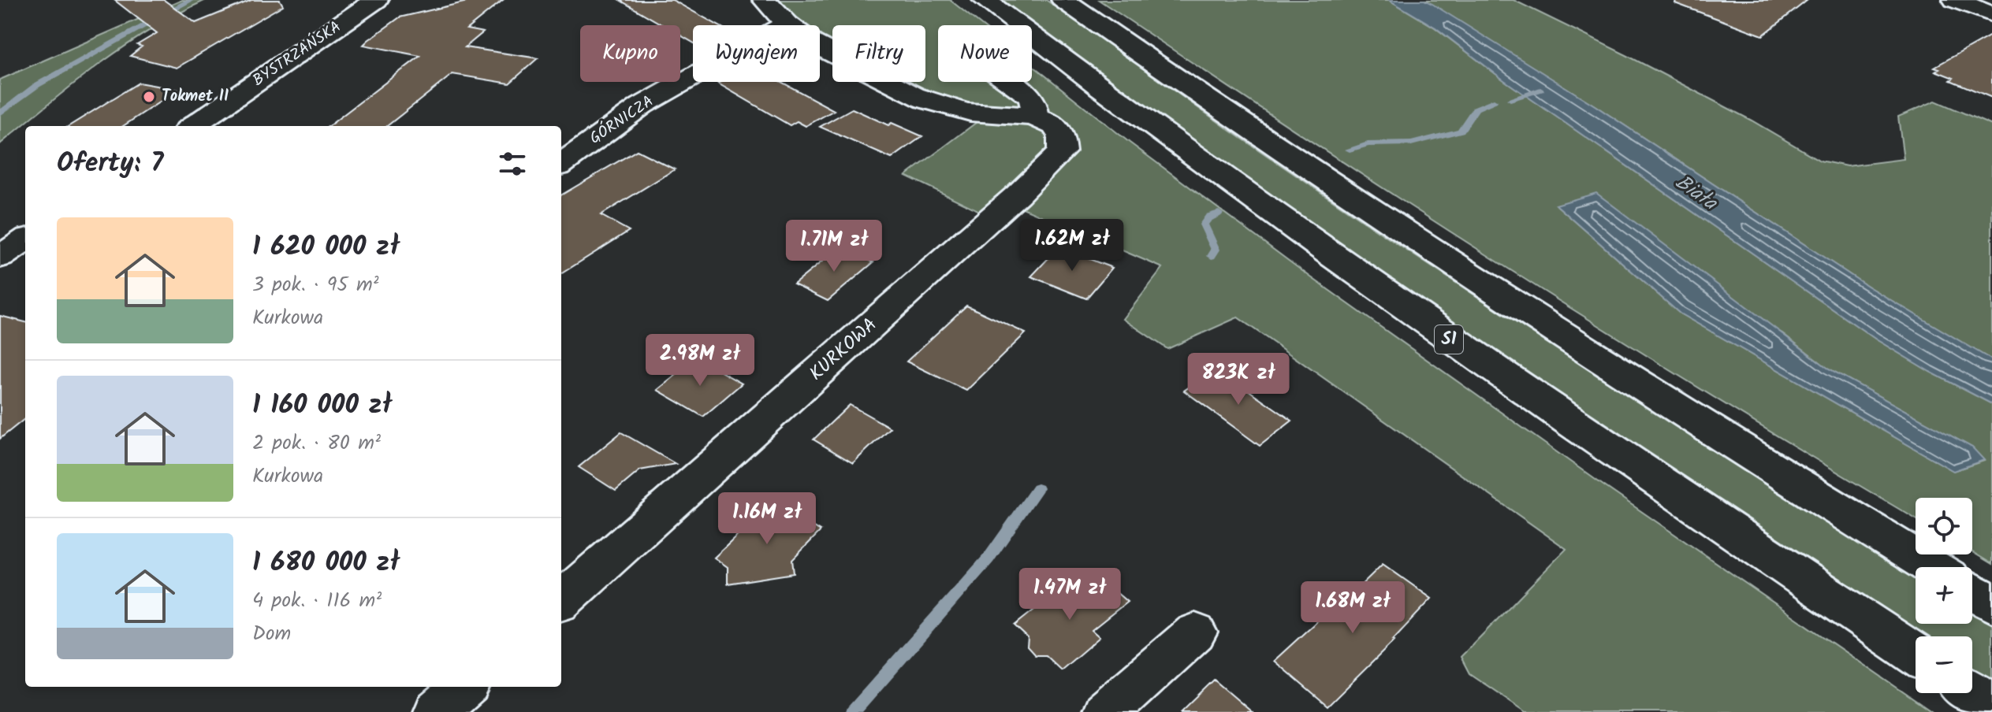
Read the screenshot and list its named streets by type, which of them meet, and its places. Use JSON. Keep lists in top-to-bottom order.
{
  "streets": {
    "main road": [
      "BYSTRZAŃSKA",
      "GÓRNICZA",
      "S1",
      "KURKOWA"
    ]
  },
  "water": ["Biała"],
  "places": ["Tokmet II"],
  "page": {
    "chip": [
      "Kupno",
      "Wynajem",
      "Filtry",
      "Nowe"
    ],
    "heading": "Oferty: 7",
    "list": [
      {
        "name": "1 620 000 zł",
        "note": "3 pok. · 95 m² · Kurkowa"
      },
      {
        "name": "1 160 000 zł",
        "note": "2 pok. · 80 m² · Kurkowa"
      },
      {
        "name": "1 680 000 zł",
        "note": "4 pok. · 116 m² · Dom"
      }
    ],
    "price": [
      "1.62M zł",
      "1.71M zł",
      "2.98M zł",
      "823K zł",
      "1.16M zł",
      "1.47M zł",
      "1.68M zł"
    ],
    "map_buttons": ["+", "−"]
  }
}
